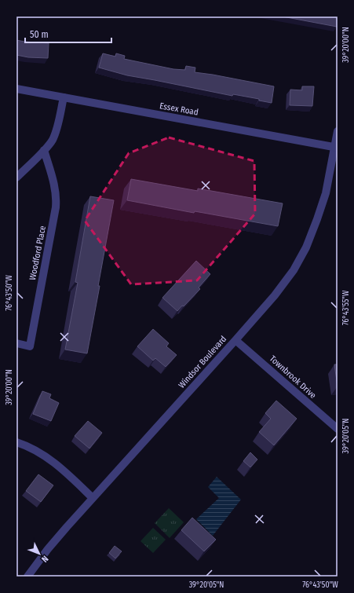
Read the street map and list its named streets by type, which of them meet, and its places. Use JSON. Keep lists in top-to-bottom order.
{
  "streets": {
    "street": [
      "Essex Road",
      "Woodford Place",
      "Windsor Boulevard",
      "Townbrook Drive"
    ]
  },
  "crossings": [
    ["Essex Road", "Windsor Boulevard"],
    ["Windsor Boulevard", "Townbrook Drive"]
  ],
  "scale_bar": "50 m",
  "north": "bottom right",
  "coordinates": [
    "39°20'00\"N",
    "76°43'50\"W",
    "76°43'55\"W",
    "39°20'05\"N"
  ]
}
